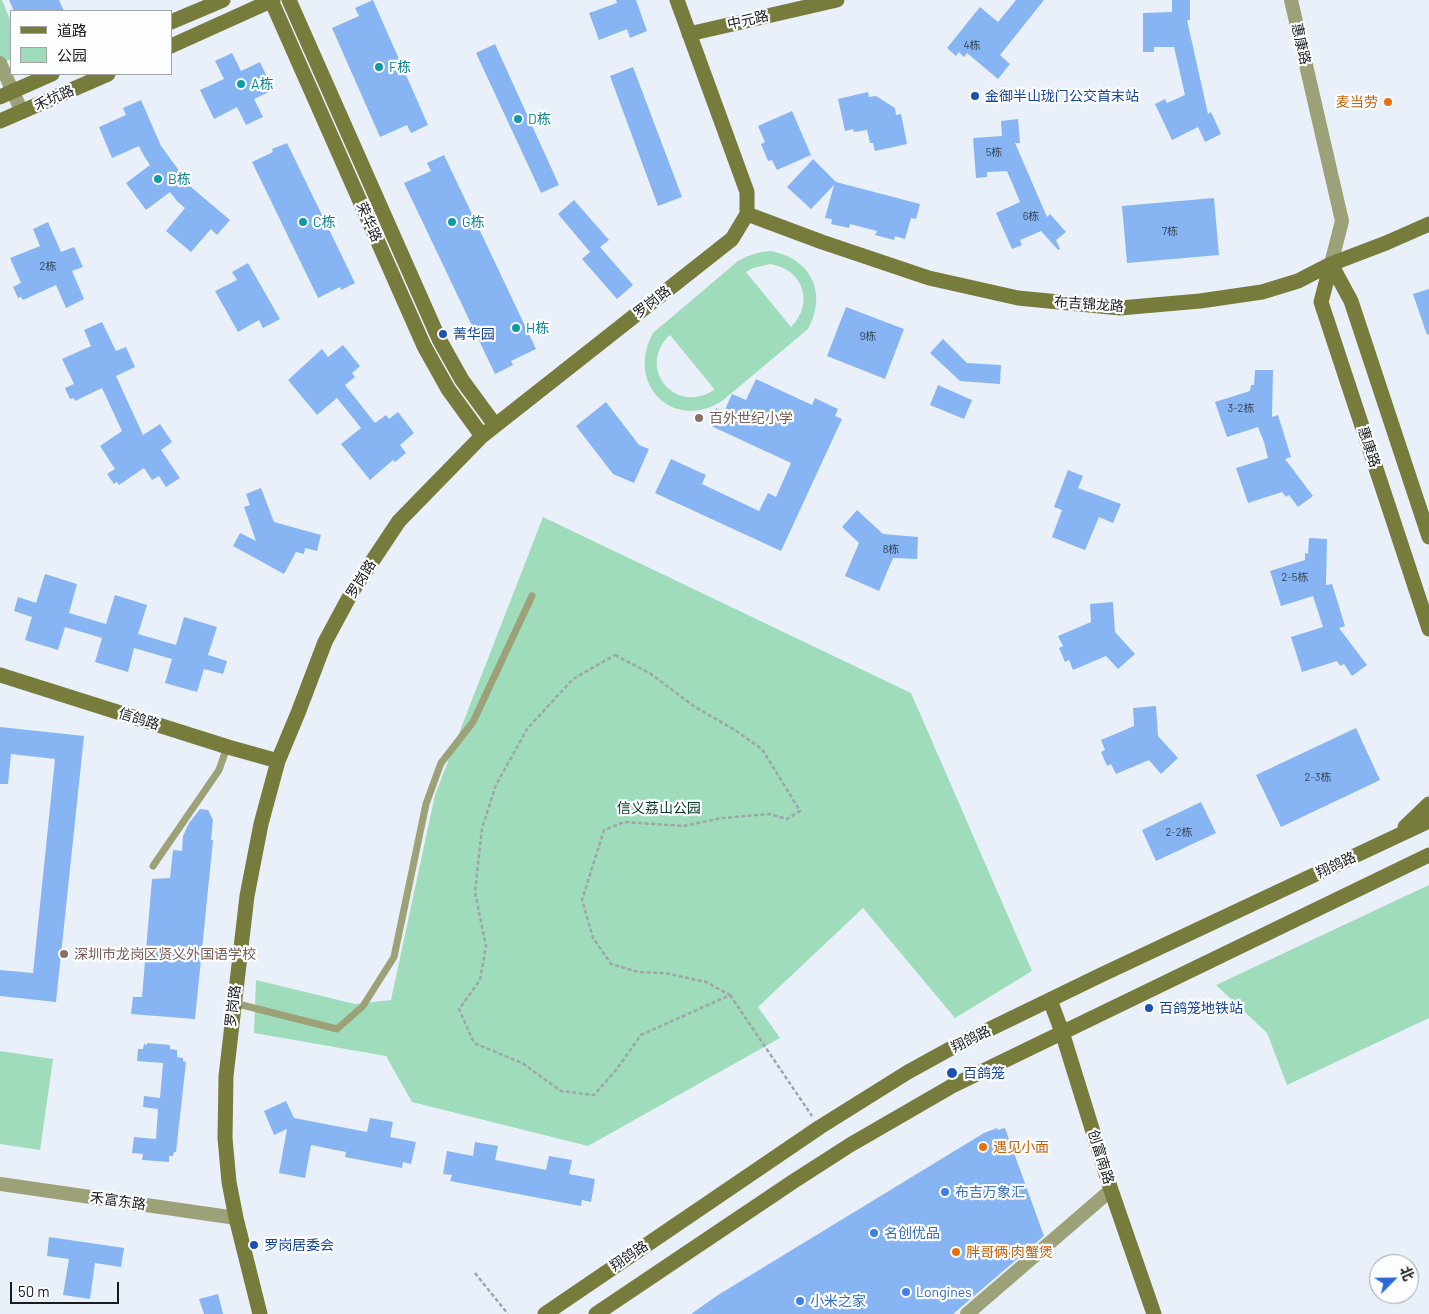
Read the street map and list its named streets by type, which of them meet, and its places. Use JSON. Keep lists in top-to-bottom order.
{
  "streets": {
    "street": [
      "中元路",
      "惠康路",
      "禾坑路",
      "荣华路",
      "罗岗路",
      "布吉锦龙路",
      "信鸽路",
      "翔鸽路",
      "创富南路",
      "禾富东路"
    ]
  },
  "crossings": [
    ["惠康路", "布吉锦龙路"],
    ["荣华路", "罗岗路"],
    ["罗岗路", "布吉锦龙路"],
    ["罗岗路", "信鸽路"],
    ["罗岗路", "禾富东路"],
    ["翔鸽路", "创富南路"]
  ],
  "parks": ["信义荔山公园"],
  "places": [
    "F栋",
    "A栋",
    "金御半山珑门公交首末站",
    "麦当劳",
    "D栋",
    "B栋",
    "C栋",
    "G栋",
    "H栋",
    "菁华园",
    "百外世纪小学",
    "深圳市龙岗区贤义外国语学校",
    "百鸽笼地铁站",
    "百鸽笼",
    "遇见小面",
    "布吉万象汇",
    "名创优品",
    "罗岗居委会",
    "胖哥俩·肉蟹煲",
    "Longines",
    "小米之家"
  ],
  "house_numbers": [
    "4栋",
    "5栋",
    "6栋",
    "7栋",
    "2栋",
    "9栋",
    "3-2栋",
    "8栋",
    "2-5栋",
    "2-3栋",
    "2-2栋"
  ],
  "legend": ["道路", "公园"],
  "scale_bar": "50 m",
  "north": "top right"
}
